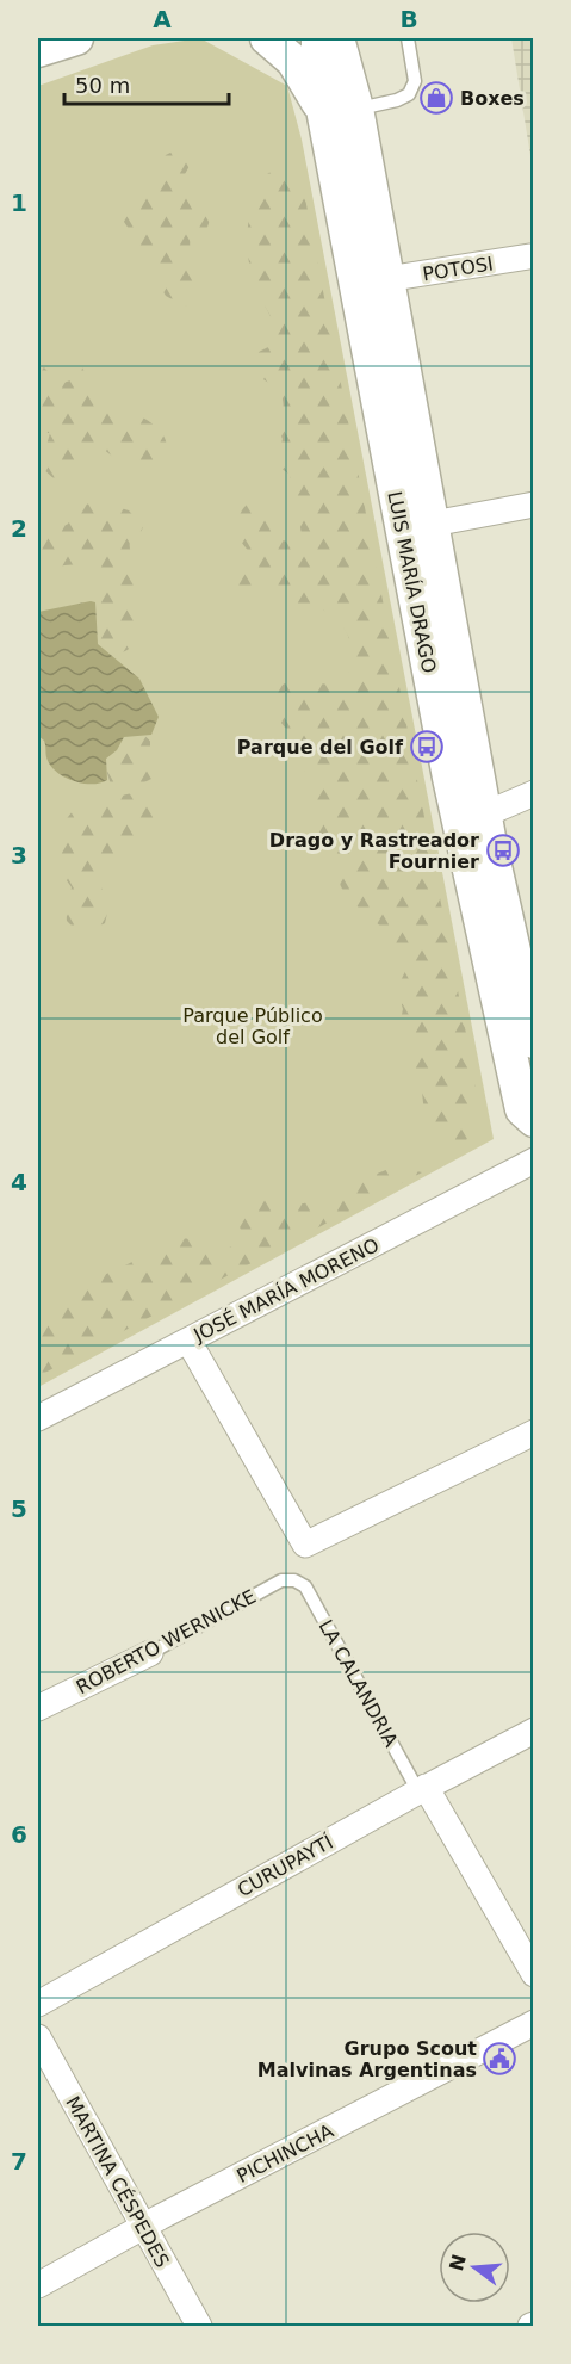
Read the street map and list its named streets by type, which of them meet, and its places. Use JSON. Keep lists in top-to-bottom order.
{
  "streets": {
    "main road": ["LUIS MARÍA DRAGO"],
    "street": [
      "POTOSI",
      "JOSÉ MARÍA MORENO",
      "ROBERTO WERNICKE",
      "LA CALANDRIA",
      "CURUPAYTÍ",
      "PICHINCHA",
      "MARTINA CÉSPEDES"
    ]
  },
  "crossings": [
    ["POTOSI", "LUIS MARÍA DRAGO"],
    ["ROBERTO WERNICKE", "LA CALANDRIA"],
    ["LA CALANDRIA", "CURUPAYTÍ"],
    ["PICHINCHA", "MARTINA CÉSPEDES"]
  ],
  "parks": ["Parque Público del Golf"],
  "places": {
    "shop": ["Boxes"],
    "bus stop": ["Parque del Golf", "Drago y Rastreador Fournier"],
    "public building": ["Grupo Scout Malvinas Argentinas"]
  },
  "scale_bar": "50 m",
  "north": "left",
  "grid": {
    "columns": ["A", "B"],
    "rows": [
      "1",
      "2",
      "3",
      "4",
      "5",
      "6",
      "7"
    ]
  }
}
